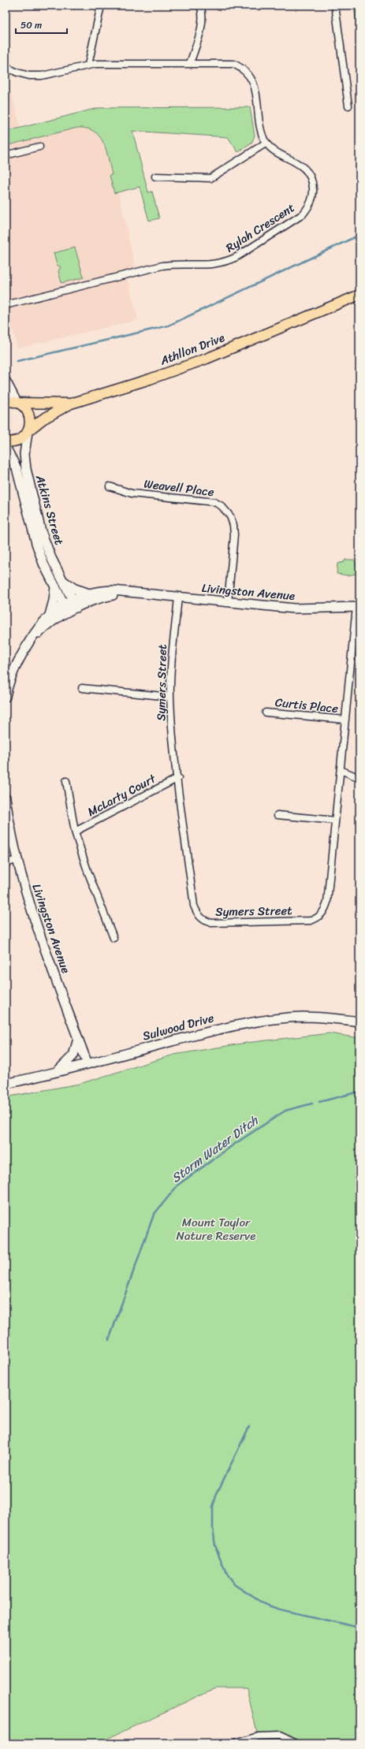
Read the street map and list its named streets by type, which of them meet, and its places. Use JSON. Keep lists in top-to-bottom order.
{
  "streets": {
    "main road": ["Athllon Drive"],
    "street": [
      "Rylah Crescent",
      "Weavell Place",
      "Atkins Street",
      "Livingston Avenue",
      "Symers Street",
      "Curtis Place",
      "McLarty Court",
      "Sulwood Drive"
    ]
  },
  "crossings": [
    ["Athllon Drive", "Atkins Street"],
    ["Weavell Place", "Livingston Avenue"],
    ["Atkins Street", "Livingston Avenue"],
    ["Livingston Avenue", "Symers Street"],
    ["Livingston Avenue", "Sulwood Drive"],
    ["Symers Street", "Curtis Place"],
    ["Symers Street", "McLarty Court"]
  ],
  "water": ["Storm Water Ditch"],
  "parks": ["Mount Taylor Nature Reserve"],
  "scale_bar": "50 m"
}
